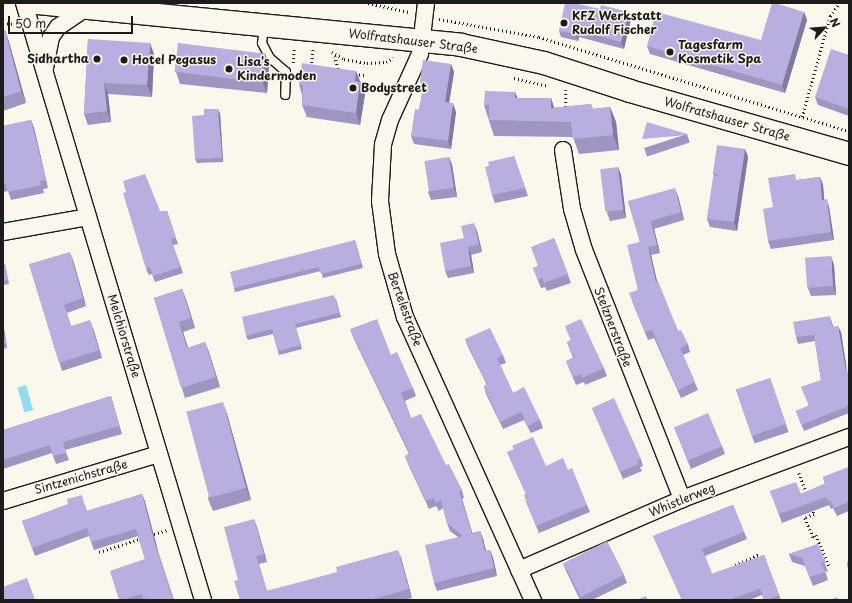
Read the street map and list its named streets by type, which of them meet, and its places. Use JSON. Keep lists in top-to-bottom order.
{
  "streets": {
    "main road": ["Wolfratshauser Straße"],
    "street": [
      "Bertelestraße",
      "Stelznerstraße",
      "Melchiorstraße",
      "Sintzenichstraße",
      "Whistlerweg"
    ]
  },
  "crossings": [
    ["Wolfratshauser Straße", "Bertelestraße"],
    ["Wolfratshauser Straße", "Melchiorstraße"],
    ["Bertelestraße", "Whistlerweg"],
    ["Stelznerstraße", "Whistlerweg"],
    ["Melchiorstraße", "Sintzenichstraße"]
  ],
  "places": [
    "KFZ Werkstatt Rudolf Fischer",
    "Tagesfarm Kosmetik Spa",
    "Sidhartha",
    "Hotel Pegasus",
    "Lisa's Kindermoden",
    "Bodystreet"
  ],
  "scale_bar": "50 m",
  "north": "top right"
}
